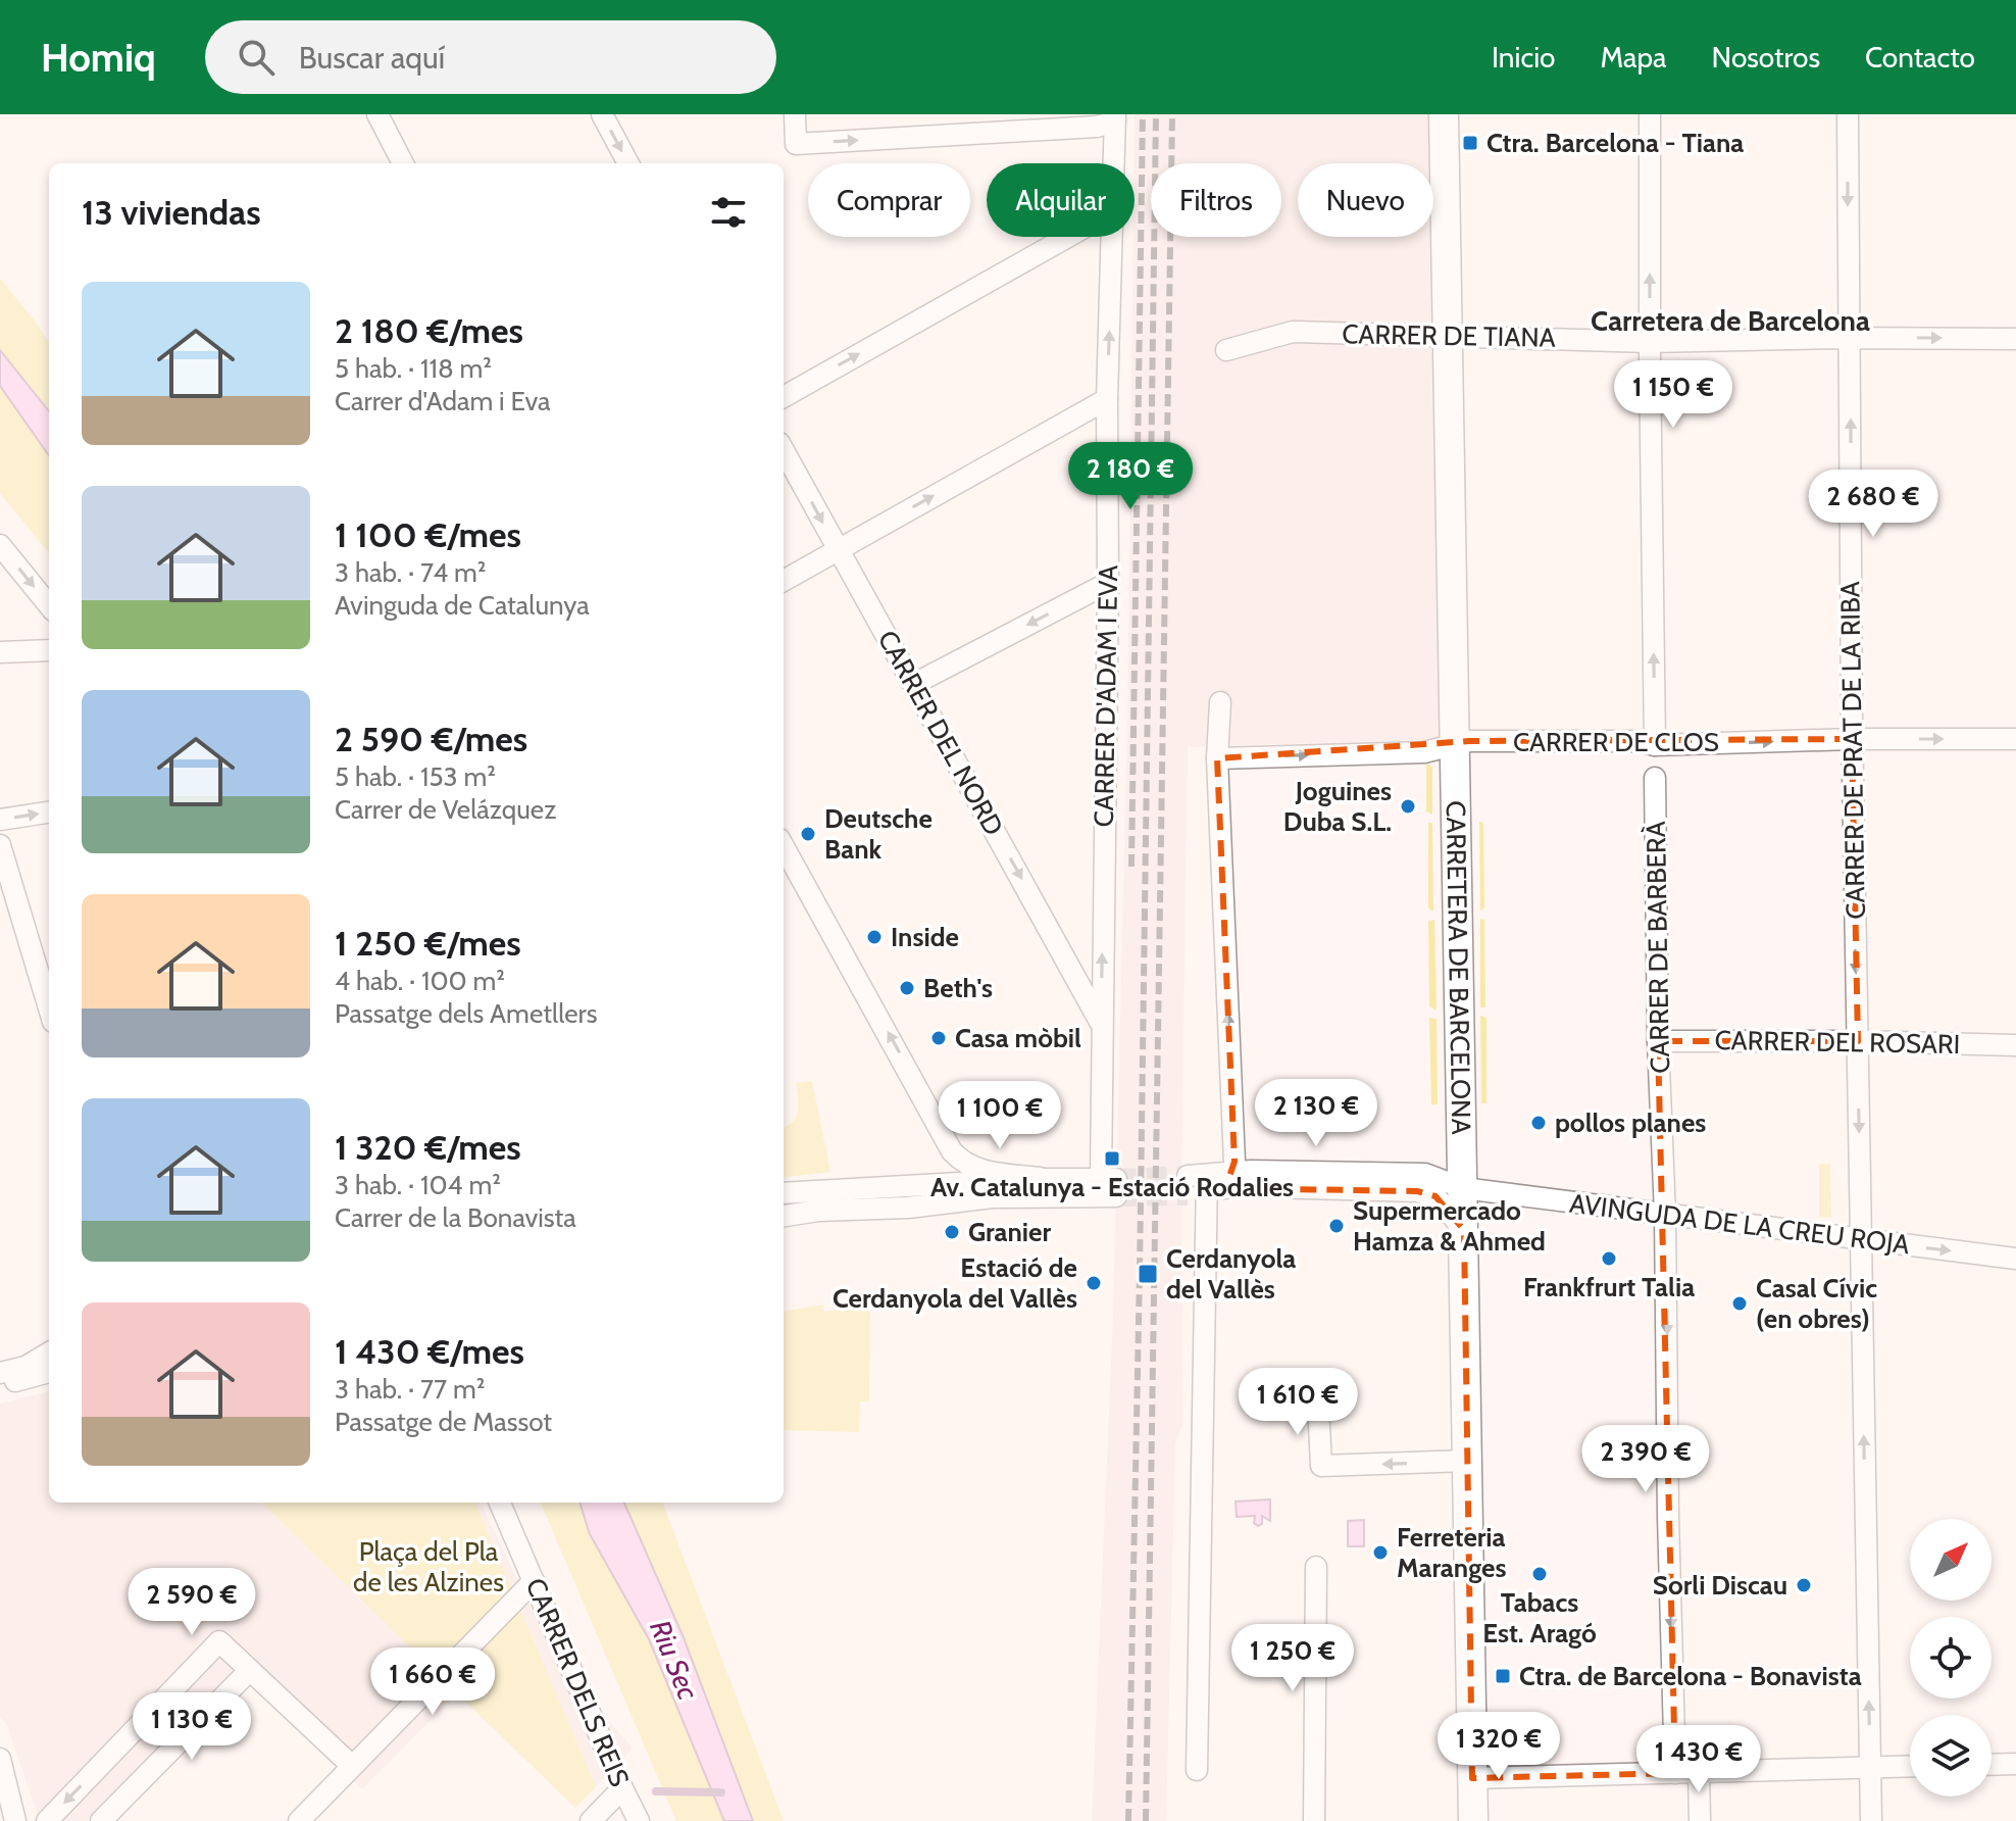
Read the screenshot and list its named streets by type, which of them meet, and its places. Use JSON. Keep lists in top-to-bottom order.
{
  "streets": {
    "main road": ["CARRETERA DE BARCELONA"],
    "street": [
      "CARRER DE TIANA",
      "CARRER D'ADAM I EVA",
      "CARRER DEL NORD",
      "CARRER DE CLOS",
      "CARRER DE PRAT DE LA RIBA",
      "CARRER DE BARBERÀ",
      "CARRER DEL ROSARI",
      "AVINGUDA DE LA CREU ROJA",
      "CARRER DELS REIS"
    ]
  },
  "crossings": [
    ["CARRER DE TIANA", "CARRER DE PRAT DE LA RIBA"],
    ["CARRER DE TIANA", "CARRETERA DE BARCELONA"],
    ["CARRER D'ADAM I EVA", "CARRER DEL NORD"],
    ["CARRER DE CLOS", "CARRER DE PRAT DE LA RIBA"],
    ["CARRER DE CLOS", "CARRETERA DE BARCELONA"],
    ["CARRER DE PRAT DE LA RIBA", "CARRER DEL ROSARI"],
    ["CARRER DE PRAT DE LA RIBA", "AVINGUDA DE LA CREU ROJA"],
    ["CARRER DE BARBERÀ", "CARRER DEL ROSARI"],
    ["CARRER DE BARBERÀ", "AVINGUDA DE LA CREU ROJA"],
    ["CARRETERA DE BARCELONA", "AVINGUDA DE LA CREU ROJA"]
  ],
  "one_way": ["CARRER DEL NORD", "CARRER DE CLOS", "CARRER DE BARBERÀ"],
  "districts": ["Carretera de Barcelona"],
  "water": ["Riu Sec"],
  "parks": ["Plaça del Pla de les Alzines"],
  "places": {
    "transit": [
      "Ctra. Barcelona - Tiana",
      "Av. Catalunya - Estació Rodalies",
      "Cerdanyola del Vallès",
      "Ctra. de Barcelona - Bonavista"
    ],
    "other": [
      "Joguines Duba S.L.",
      "Deutsche Bank",
      "Inside",
      "Beth's",
      "Casa mòbil",
      "pollos planes",
      "Supermercado Hamza & Ahmed",
      "Granier",
      "Frankfrurt Talia",
      "Estació de Cerdanyola del Vallès",
      "Casal Cívic (en obres)",
      "Ferreteria Maranges",
      "Tabacs Est. Aragó",
      "Sorli Discau"
    ]
  },
  "north": "top right",
  "page": {
    "header": "Homiq",
    "search": "Buscar aquí",
    "nav": [
      "Inicio",
      "Mapa",
      "Nosotros",
      "Contacto"
    ],
    "chip": [
      "Comprar",
      "Alquilar",
      "Filtros",
      "Nuevo"
    ],
    "heading": "13 viviendas",
    "list": [
      {
        "name": "2 180 €/mes",
        "note": "5 hab. · 118 m² · Carrer d'Adam i Eva"
      },
      {
        "name": "1 100 €/mes",
        "note": "3 hab. · 74 m² · Avinguda de Catalunya"
      },
      {
        "name": "2 590 €/mes",
        "note": "5 hab. · 153 m² · Carrer de Velázquez"
      },
      {
        "name": "1 250 €/mes",
        "note": "4 hab. · 100 m² · Passatge dels Ametllers"
      },
      {
        "name": "1 320 €/mes",
        "note": "3 hab. · 104 m² · Carrer de la Bonavista"
      },
      {
        "name": "1 430 €/mes",
        "note": "3 hab. · 77 m² · Passatge de Massot"
      }
    ],
    "price": [
      "1 150 €",
      "2 180 €",
      "2 680 €",
      "2 130 €",
      "1 100 €",
      "1 610 €",
      "2 390 €",
      "2 590 €",
      "1 250 €",
      "1 660 €",
      "1 130 €",
      "1 320 €",
      "1 430 €"
    ]
  }
}
